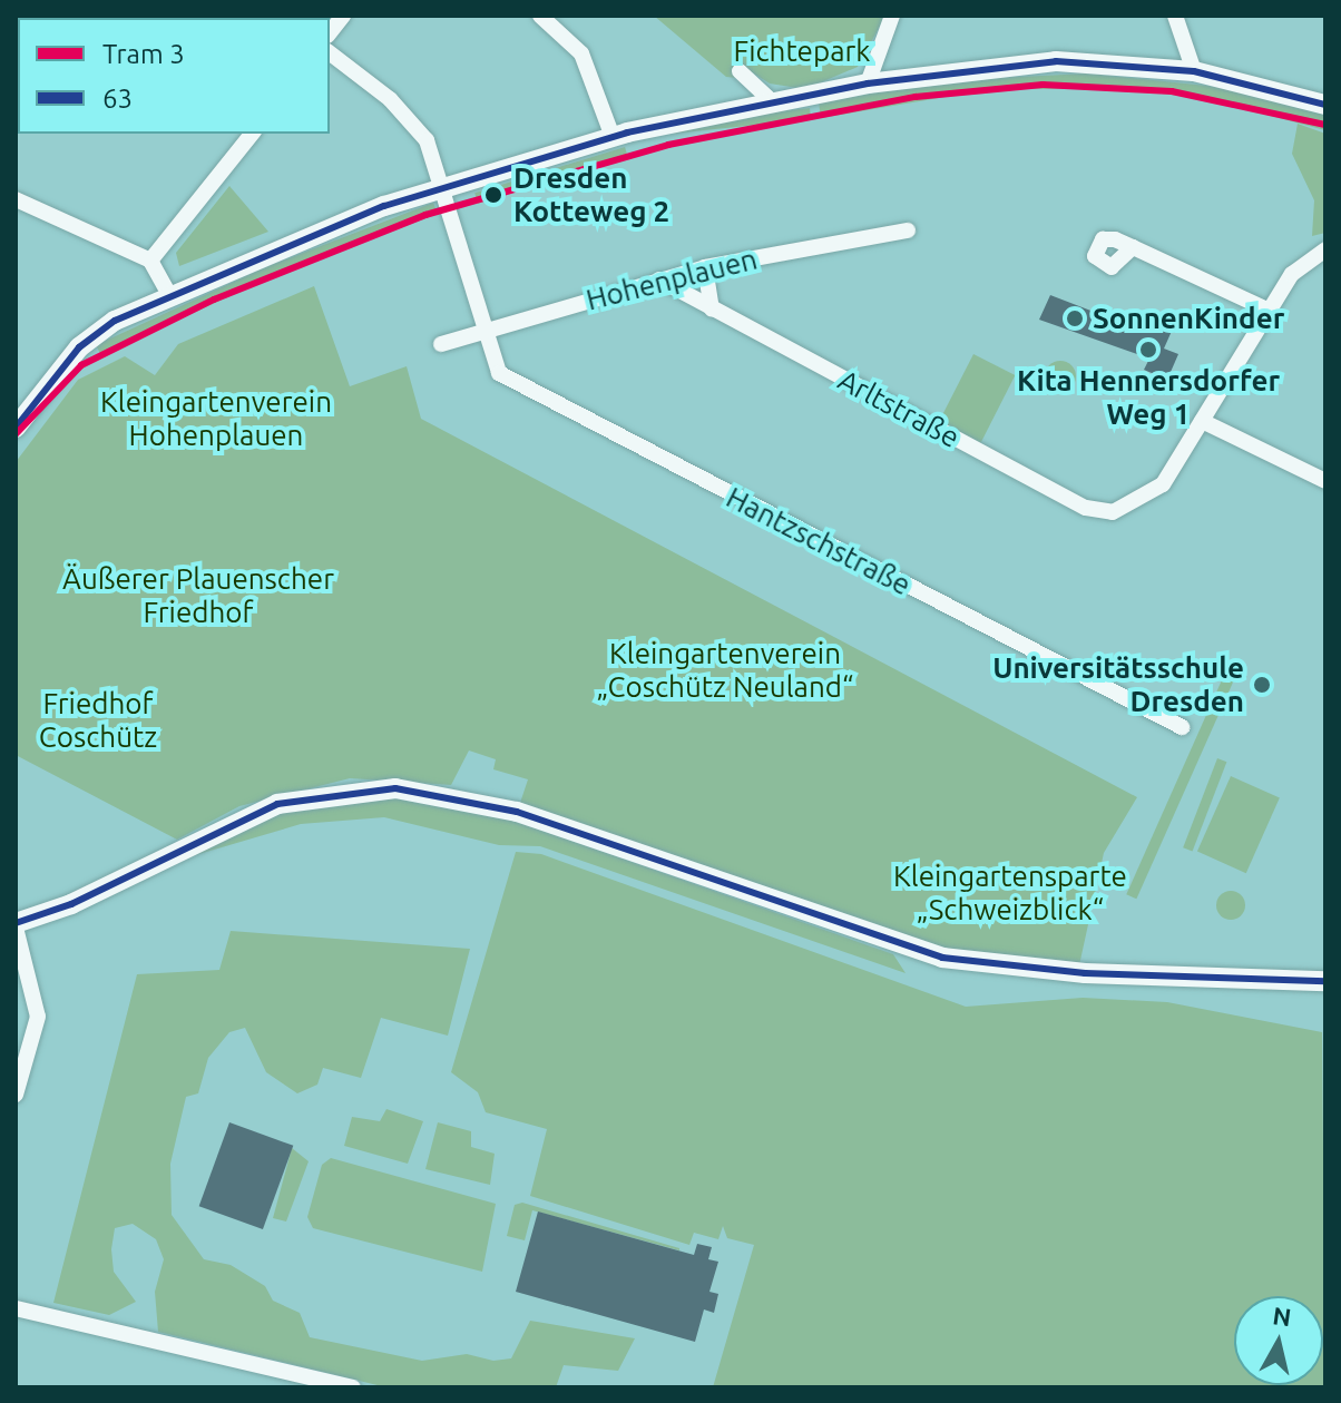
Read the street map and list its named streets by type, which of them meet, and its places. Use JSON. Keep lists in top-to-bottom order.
{
  "streets": {
    "street": ["Hohenplauen", "Arltstraße", "Hantzschstraße"]
  },
  "crossings": [
    ["Hohenplauen", "Arltstraße"],
    ["Hohenplauen", "Hantzschstraße"]
  ],
  "parks": [
    "Fichtepark",
    "Kleingartenverein Hohenplauen",
    "Äußerer Plauenscher Friedhof",
    "Kleingartenverein „Coschütz Neuland“",
    "Friedhof Coschütz",
    "Kleingartensparte „Schweizblick“"
  ],
  "places": [
    "Dresden Kotteweg 2",
    "SonnenKinder",
    "Kita Hennersdorfer Weg 1",
    "Universitätsschule Dresden"
  ],
  "lines": ["transit line 63", "tram line 3"],
  "legend": ["Tram 3", "63"],
  "north": "top"
}
